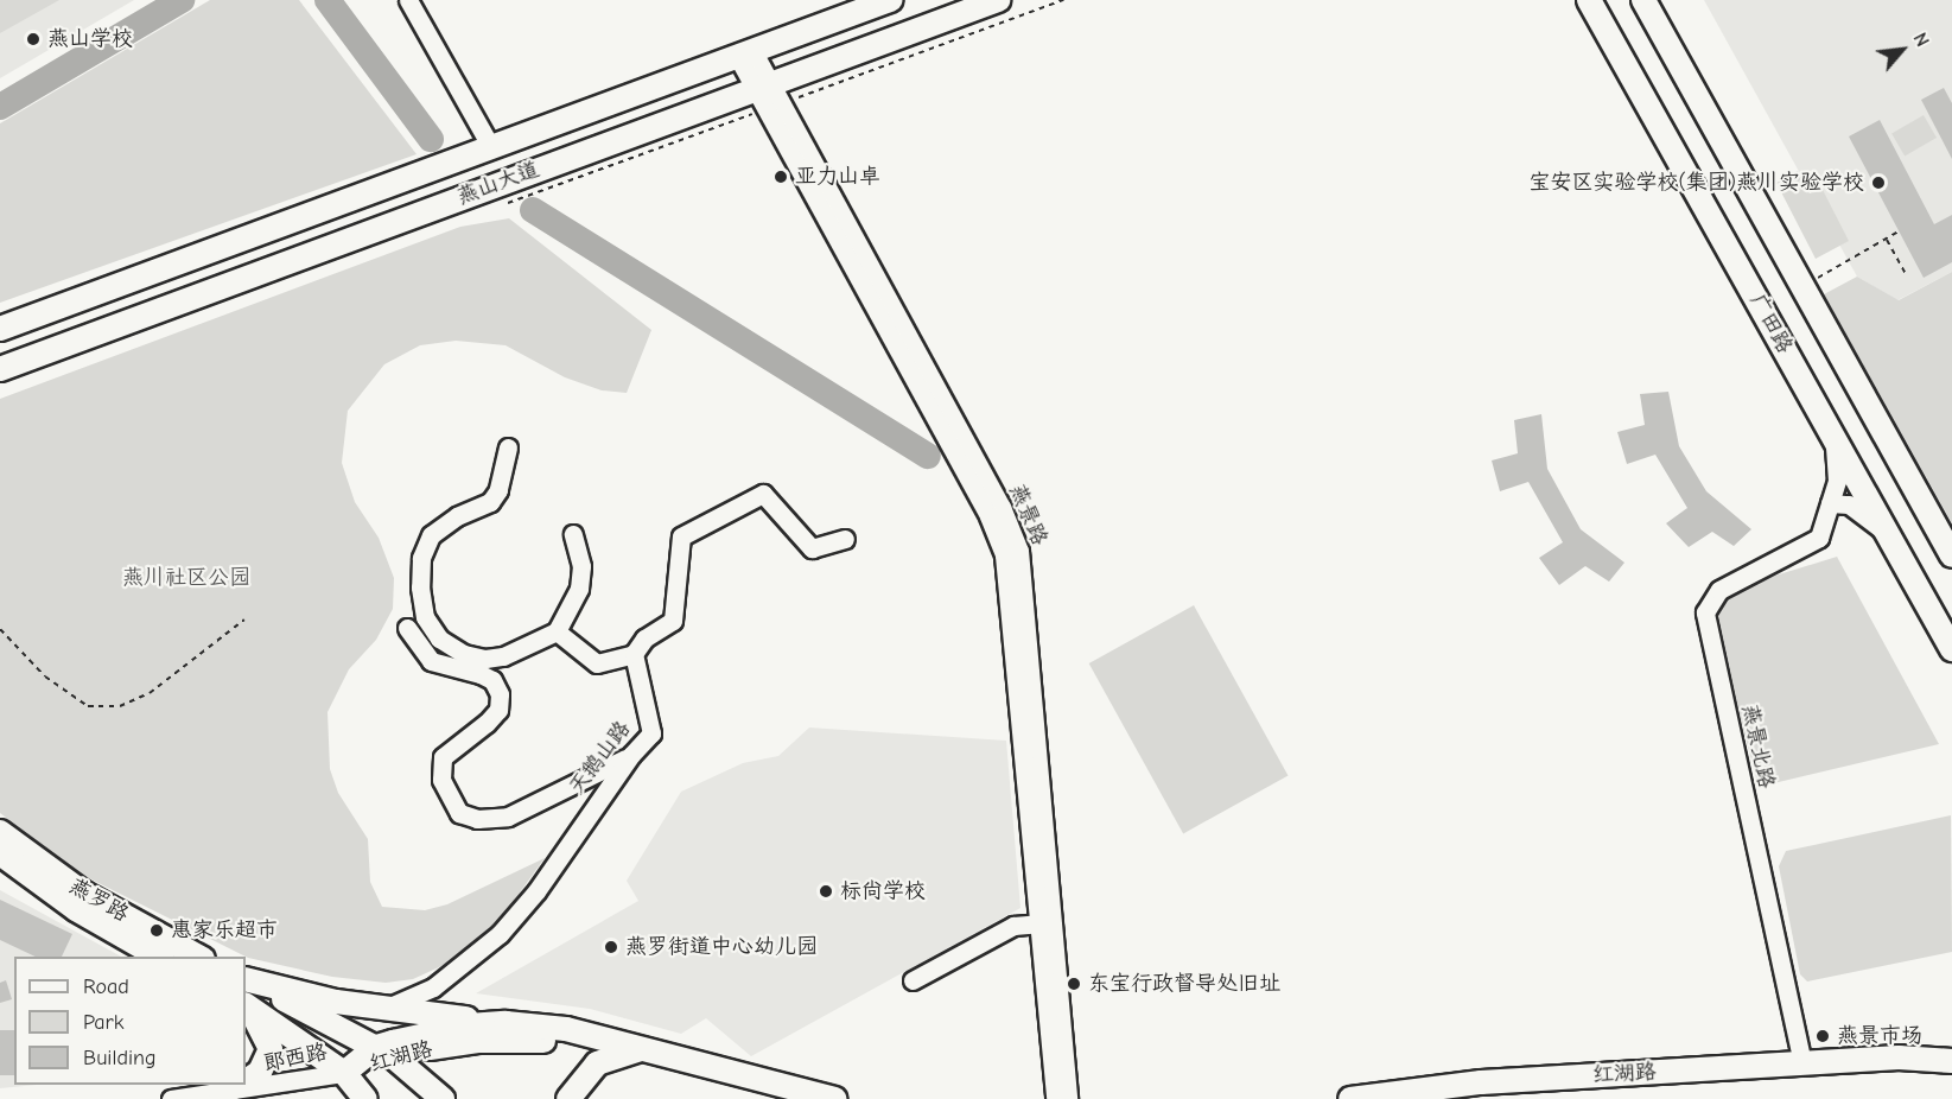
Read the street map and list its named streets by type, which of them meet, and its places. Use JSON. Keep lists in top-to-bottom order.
{
  "streets": {
    "main road": [
      "燕山大道",
      "广田路",
      "燕罗路",
      "红湖路"
    ],
    "street": [
      "燕景路",
      "燕景北路",
      "天鹅山路",
      "郎西路"
    ]
  },
  "crossings": [
    ["燕山大道", "燕景路"],
    ["广田路", "燕景北路"],
    ["燕景北路", "红湖路"],
    ["红湖路", "郎西路"]
  ],
  "parks": ["燕川社区公园"],
  "places": [
    "燕山学校",
    "亚力山卓",
    "宝安区实验学校(集团)燕川实验学校",
    "标尚学校",
    "惠家乐超市",
    "燕罗街道中心幼儿园",
    "东宝行政督导处旧址",
    "燕景市场"
  ],
  "legend": ["Road", "Park", "Building"],
  "north": "top right"
}
